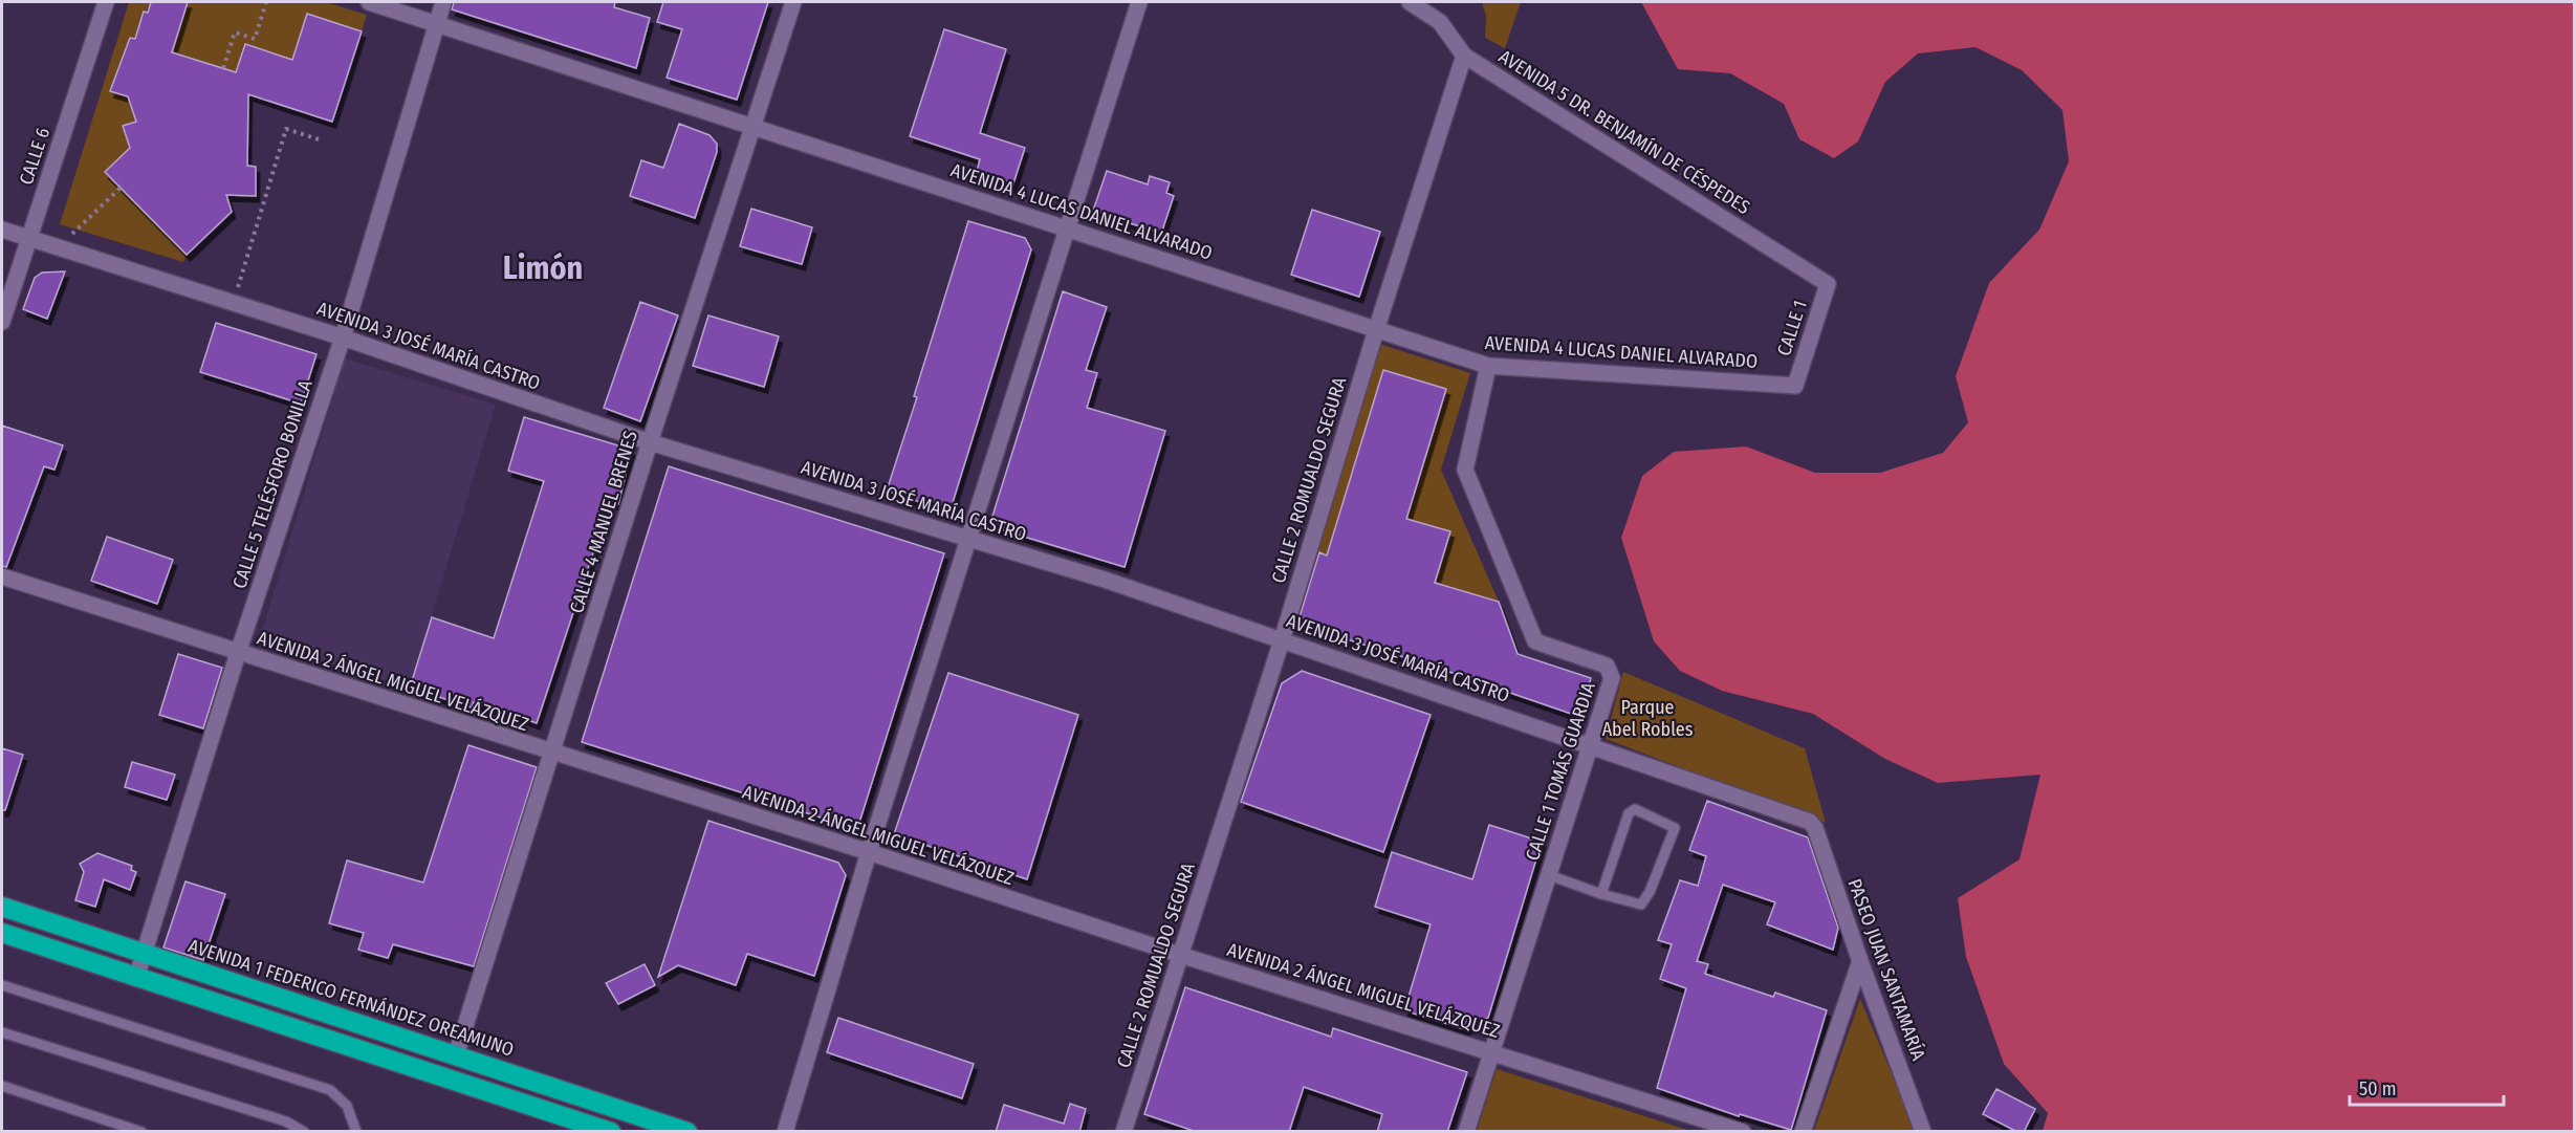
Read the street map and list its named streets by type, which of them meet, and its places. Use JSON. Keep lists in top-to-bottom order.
{
  "streets": {
    "highway": ["AVENIDA 1 FEDERICO FERNÁNDEZ OREAMUNO"],
    "street": [
      "AVENIDA 5 DR. BENJAMÍN DE CÉSPEDES",
      "CALLE 6",
      "AVENIDA 4 LUCAS DANIEL ALVARADO",
      "CALLE 1",
      "AVENIDA 3 JOSÉ MARÍA CASTRO",
      "CALLE 2 ROMUALDO SEGURA",
      "CALLE 5 TELÉSFORO BONILLA",
      "CALLE 4 MANUEL BRENES",
      "AVENIDA 2 ÁNGEL MIGUEL VELÁZQUEZ",
      "CALLE 1 TOMÁS GUARDIA",
      "PASEO JUAN SANTAMARÍA"
    ]
  },
  "crossings": [
    ["AVENIDA 5 DR. BENJAMÍN DE CÉSPEDES", "CALLE 1"],
    ["AVENIDA 5 DR. BENJAMÍN DE CÉSPEDES", "CALLE 2 ROMUALDO SEGURA"],
    ["CALLE 6", "AVENIDA 3 JOSÉ MARÍA CASTRO"],
    ["AVENIDA 4 LUCAS DANIEL ALVARADO", "CALLE 1"],
    ["AVENIDA 4 LUCAS DANIEL ALVARADO", "CALLE 2 ROMUALDO SEGURA"],
    ["AVENIDA 4 LUCAS DANIEL ALVARADO", "CALLE 5 TELÉSFORO BONILLA"],
    ["AVENIDA 4 LUCAS DANIEL ALVARADO", "CALLE 4 MANUEL BRENES"],
    ["AVENIDA 4 LUCAS DANIEL ALVARADO", "CALLE 1 TOMÁS GUARDIA"],
    ["AVENIDA 3 JOSÉ MARÍA CASTRO", "CALLE 2 ROMUALDO SEGURA"],
    ["AVENIDA 3 JOSÉ MARÍA CASTRO", "CALLE 5 TELÉSFORO BONILLA"],
    ["AVENIDA 3 JOSÉ MARÍA CASTRO", "CALLE 4 MANUEL BRENES"],
    ["AVENIDA 3 JOSÉ MARÍA CASTRO", "CALLE 1 TOMÁS GUARDIA"],
    ["AVENIDA 3 JOSÉ MARÍA CASTRO", "PASEO JUAN SANTAMARÍA"],
    ["CALLE 2 ROMUALDO SEGURA", "AVENIDA 2 ÁNGEL MIGUEL VELÁZQUEZ"],
    ["CALLE 5 TELÉSFORO BONILLA", "AVENIDA 2 ÁNGEL MIGUEL VELÁZQUEZ"],
    ["CALLE 5 TELÉSFORO BONILLA", "AVENIDA 1 FEDERICO FERNÁNDEZ OREAMUNO"],
    ["CALLE 4 MANUEL BRENES", "AVENIDA 2 ÁNGEL MIGUEL VELÁZQUEZ"],
    ["CALLE 4 MANUEL BRENES", "AVENIDA 1 FEDERICO FERNÁNDEZ OREAMUNO"],
    ["AVENIDA 2 ÁNGEL MIGUEL VELÁZQUEZ", "CALLE 1 TOMÁS GUARDIA"]
  ],
  "districts": ["Limón"],
  "parks": ["Parque Abel Robles"],
  "scale_bar": "50 m"
}
